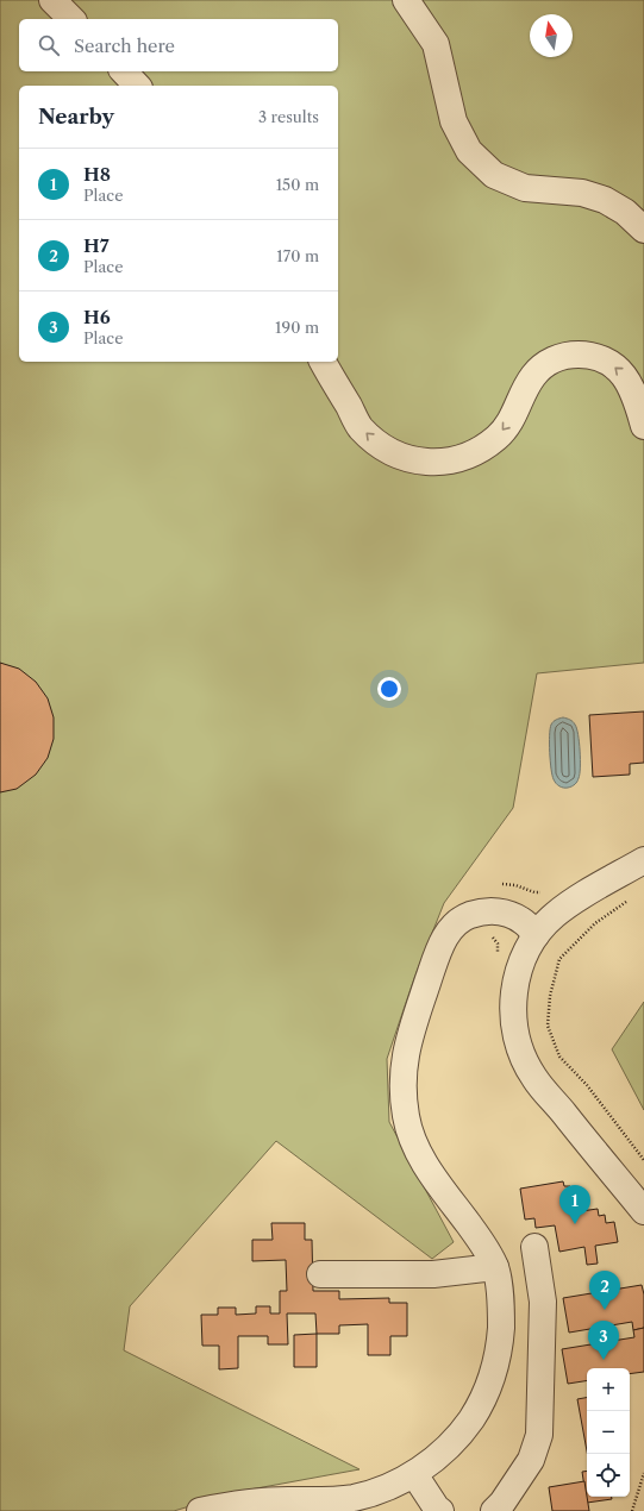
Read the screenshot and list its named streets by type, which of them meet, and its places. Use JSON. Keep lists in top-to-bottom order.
{
  "north": "top",
  "page": {
    "search": "Search here",
    "heading": ["Nearby", "3 results"],
    "list": [
      {
        "mark": "1",
        "name": "H8",
        "note": "Place",
        "value": "150 m"
      },
      {
        "mark": "2",
        "name": "H7",
        "note": "Place",
        "value": "170 m"
      },
      {
        "mark": "3",
        "name": "H6",
        "note": "Place",
        "value": "190 m"
      }
    ],
    "pins": ["1", "2", "3"],
    "map_buttons": ["+", "−"]
  }
}
